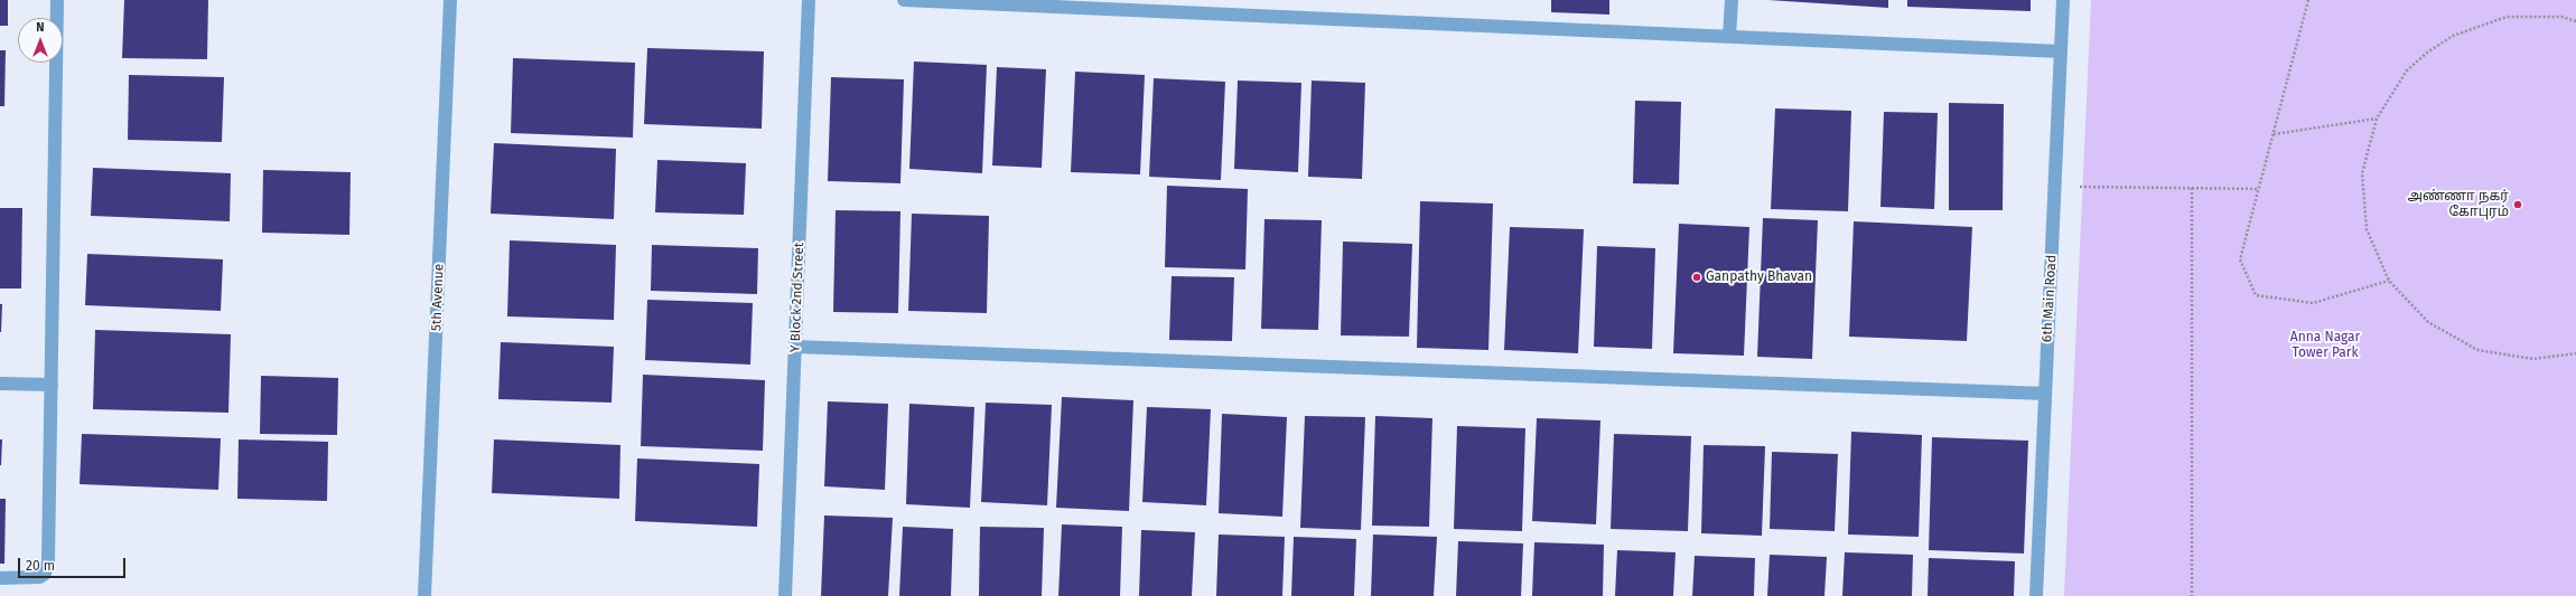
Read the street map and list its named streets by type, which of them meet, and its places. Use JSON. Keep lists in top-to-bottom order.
{
  "streets": {
    "street": ["5th Avenue", "Y Block 2nd Street", "6th Main Road"]
  },
  "parks": ["Anna Nagar Tower Park"],
  "places": ["அண்ணா நகர் கோபுரம்", "Ganpathy Bhavan"],
  "scale_bar": "20 m",
  "north": "top"
}
